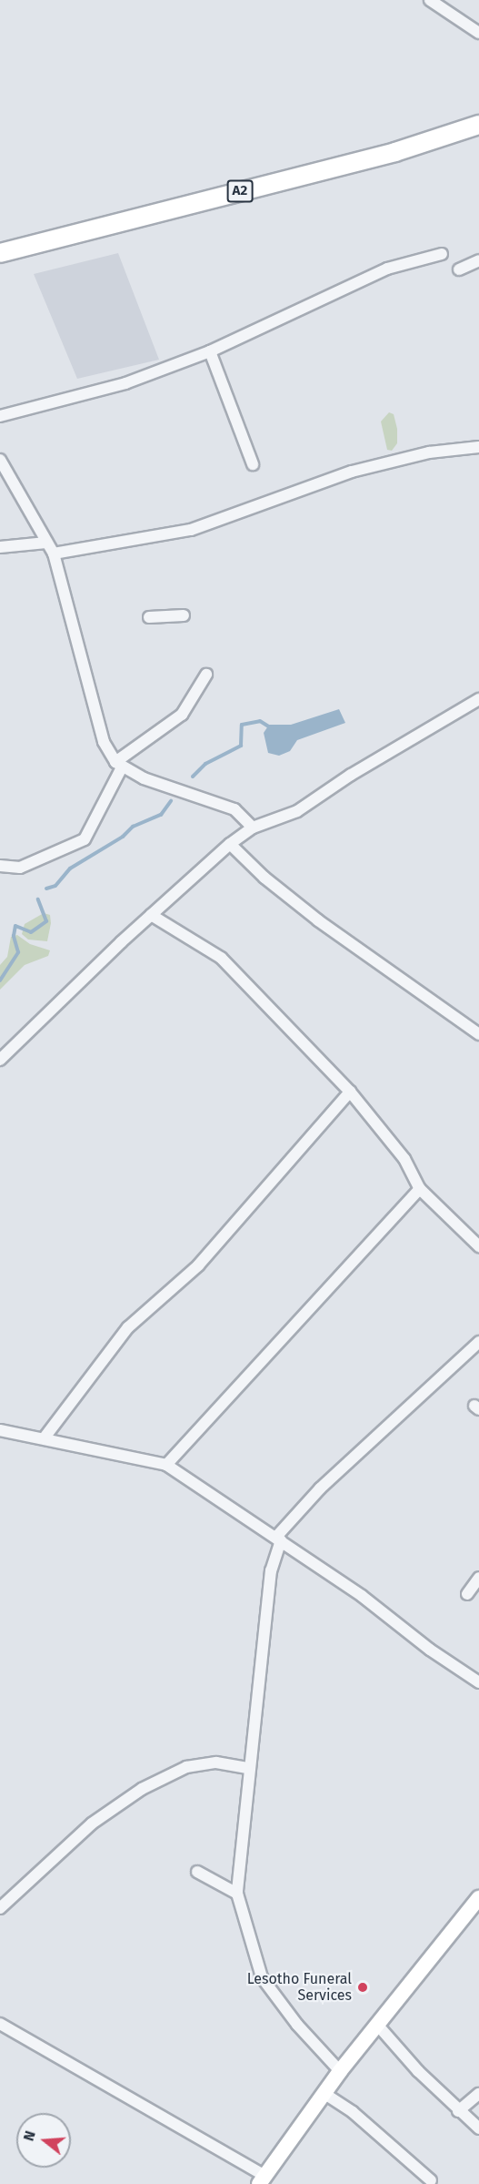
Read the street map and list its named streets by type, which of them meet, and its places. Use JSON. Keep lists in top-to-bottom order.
{
  "streets": {
    "main road": ["A2"]
  },
  "places": ["Lesotho Funeral Services"],
  "north": "left"
}
